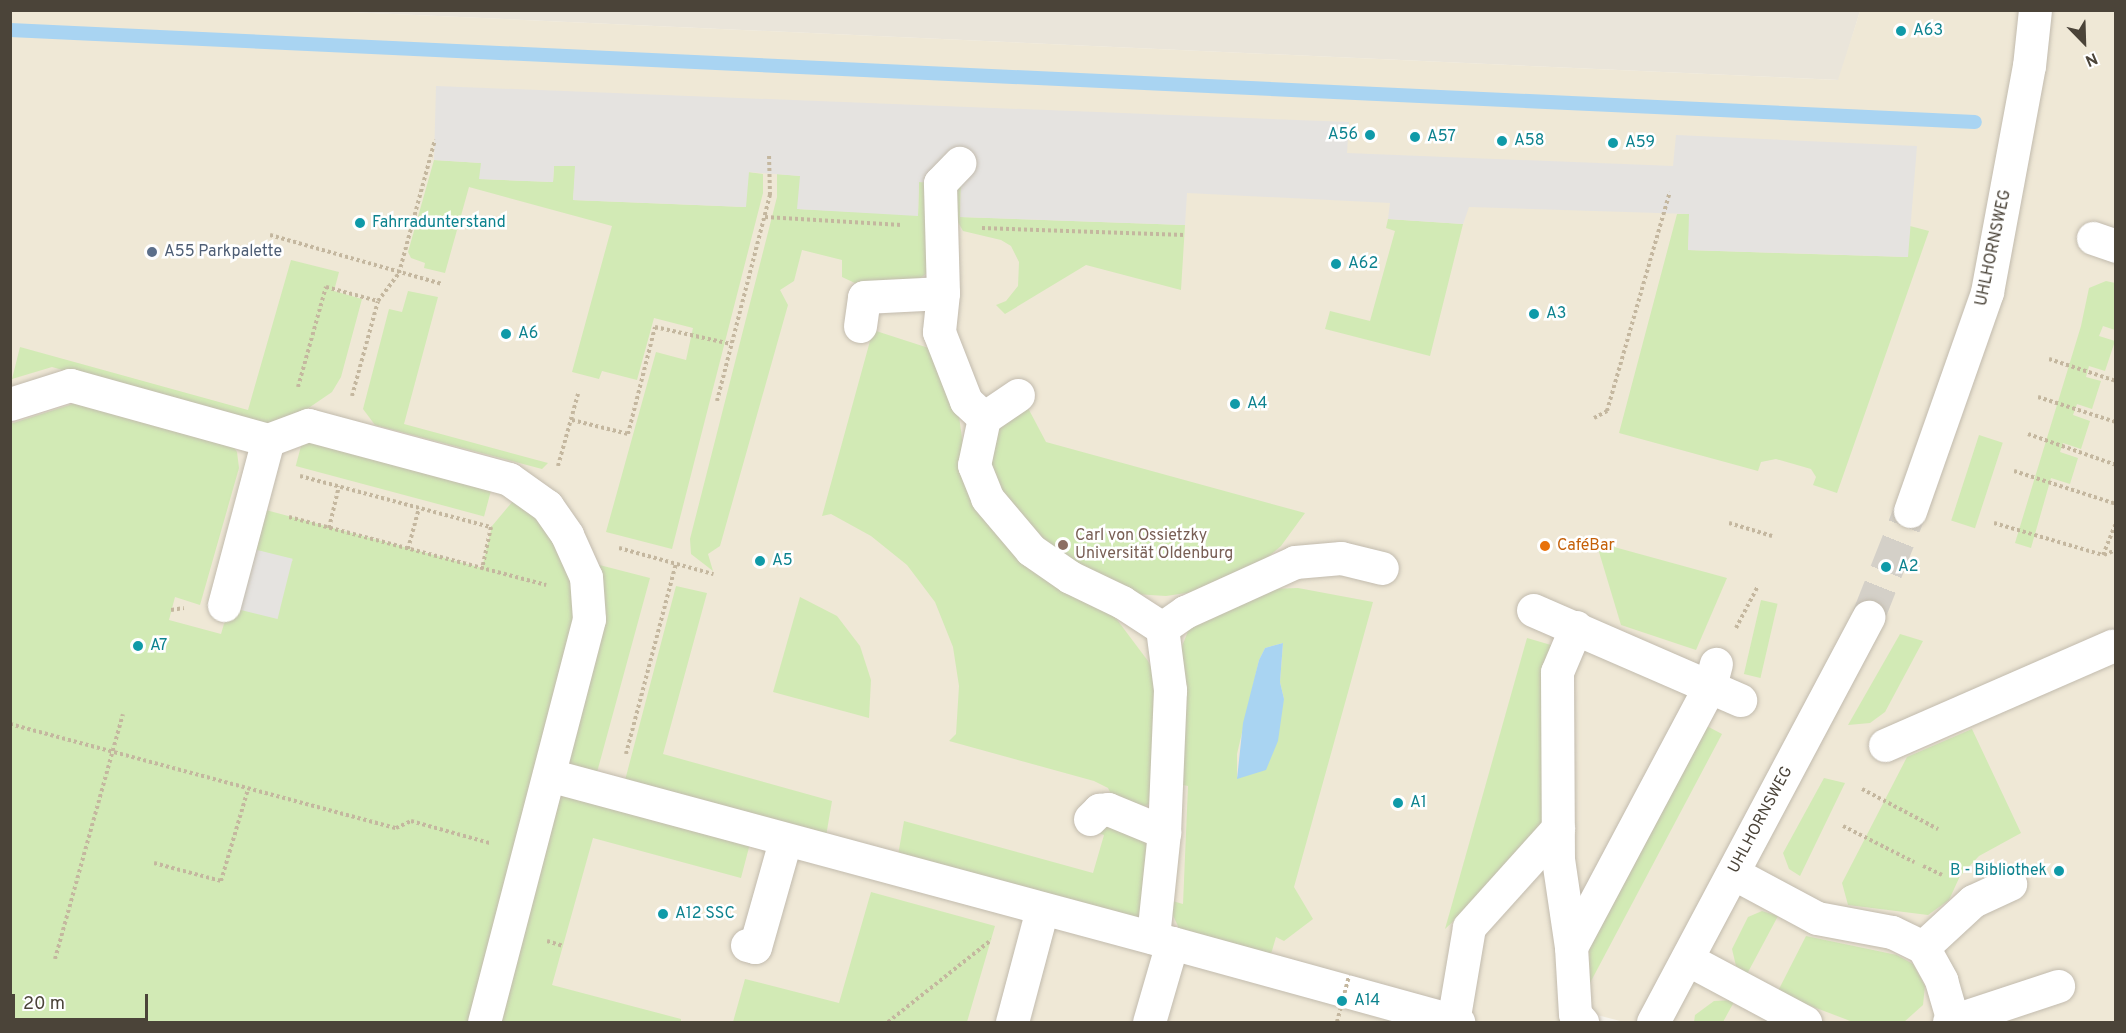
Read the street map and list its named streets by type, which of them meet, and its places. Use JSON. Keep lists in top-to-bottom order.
{
  "streets": {
    "street": ["UHLHORNSWEG"]
  },
  "places": [
    "A63",
    "A56",
    "A57",
    "A58",
    "A59",
    "Fahrradunterstand",
    "A55 Parkpalette",
    "A62",
    "A3",
    "A6",
    "A4",
    "Carl von Ossietzky Universität Oldenburg",
    "CaféBar",
    "A5",
    "A2",
    "A7",
    "A1",
    "B - Bibliothek",
    "A12 SSC",
    "A14"
  ],
  "scale_bar": "20 m",
  "north": "bottom right"
}
